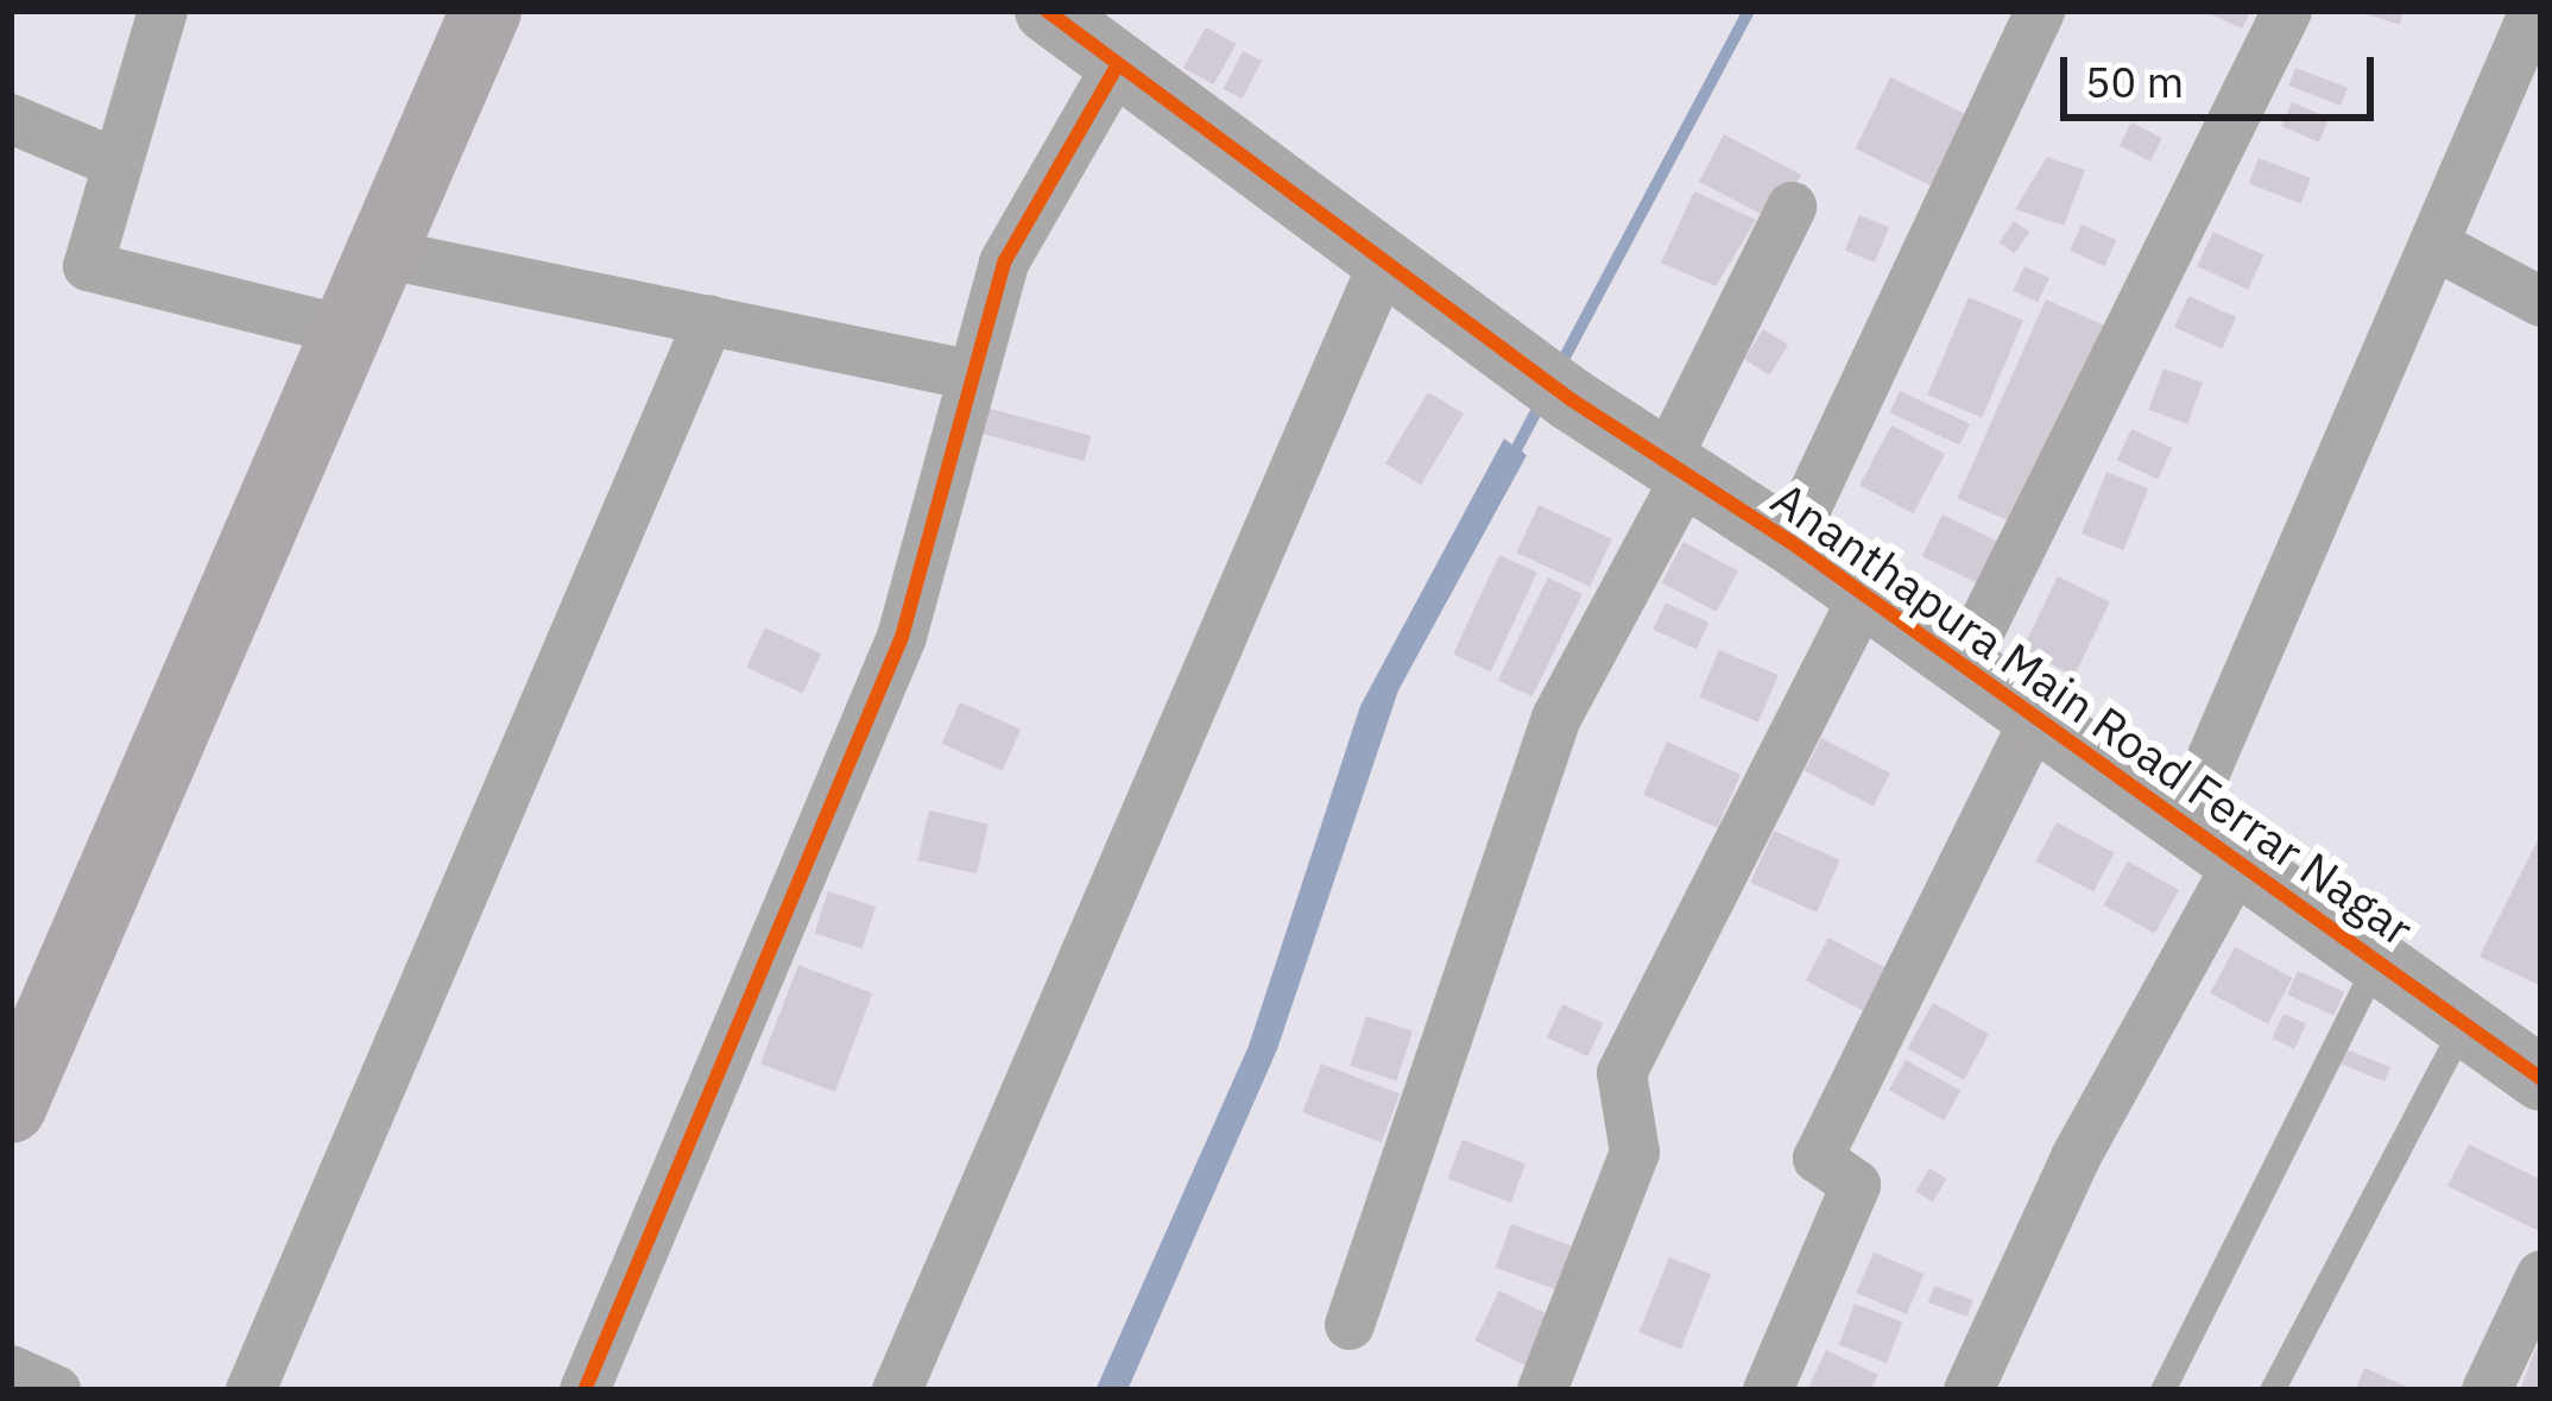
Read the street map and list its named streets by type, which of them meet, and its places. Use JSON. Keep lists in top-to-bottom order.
{
  "streets": {
    "street": ["Ananthapura Main Road Ferrar Nagar"]
  },
  "scale_bar": "50 m"
}
